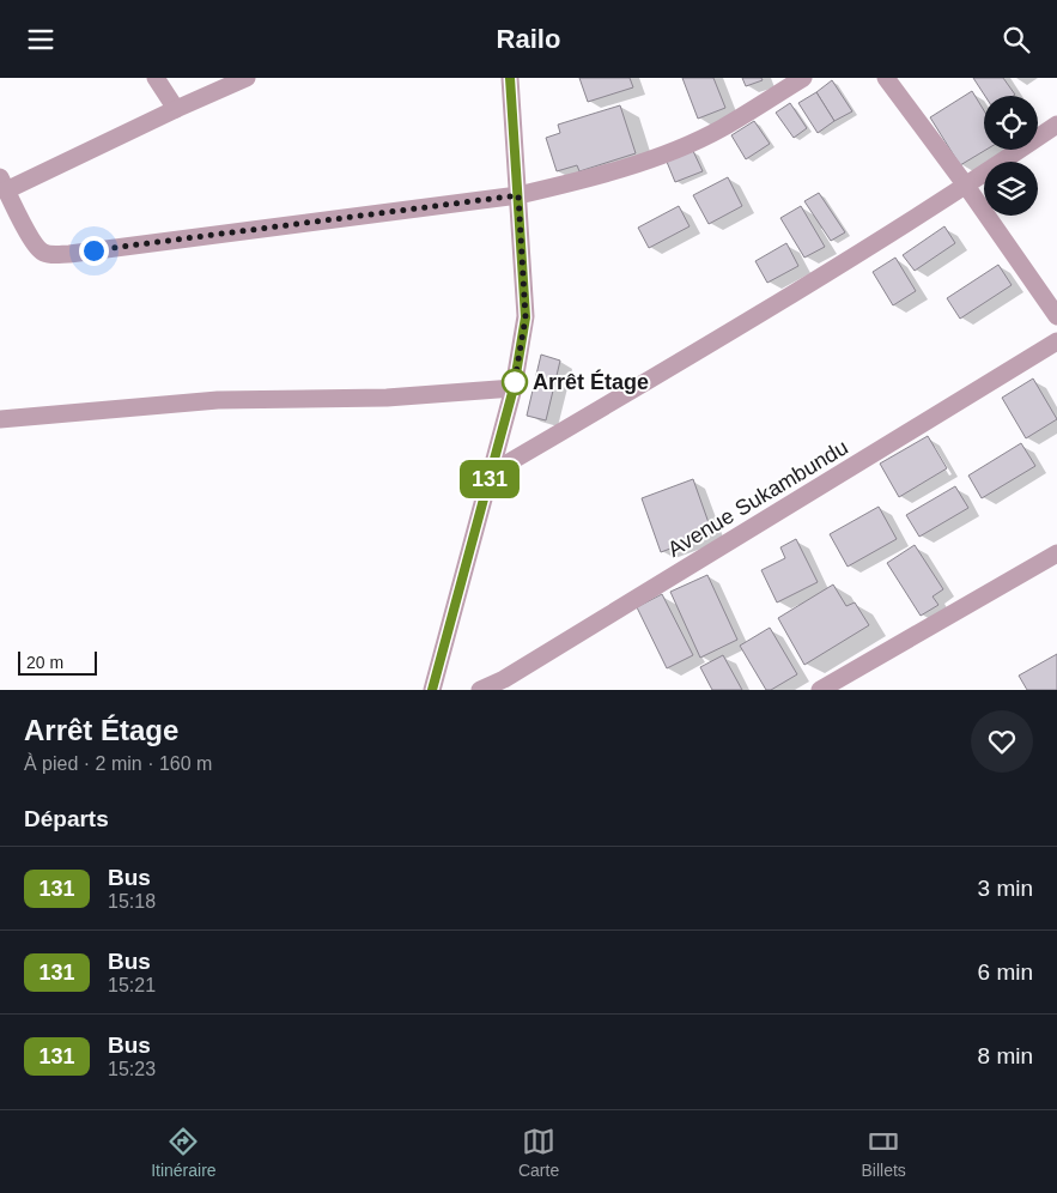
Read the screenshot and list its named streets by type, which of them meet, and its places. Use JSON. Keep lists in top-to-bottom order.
{
  "streets": {
    "street": ["Avenue Sukambundu"]
  },
  "places": ["Arrêt Étage"],
  "lines": ["bus line 131"],
  "scale_bar": "20 m",
  "page": {
    "header": "Railo",
    "on_map": "131",
    "scale": "20 m",
    "heading": [
      ["Arrêt Étage", "À pied · 2 min · 160 m"],
      "Départs"
    ],
    "list": [
      {
        "mark": "131",
        "name": "Bus",
        "note": "15:18",
        "value": "3 min"
      },
      {
        "mark": "131",
        "name": "Bus",
        "note": "15:21",
        "value": "6 min"
      },
      {
        "mark": "131",
        "name": "Bus",
        "note": "15:23",
        "value": "8 min"
      }
    ],
    "tabs": ["Itinéraire", "Carte", "Billets"]
  }
}
